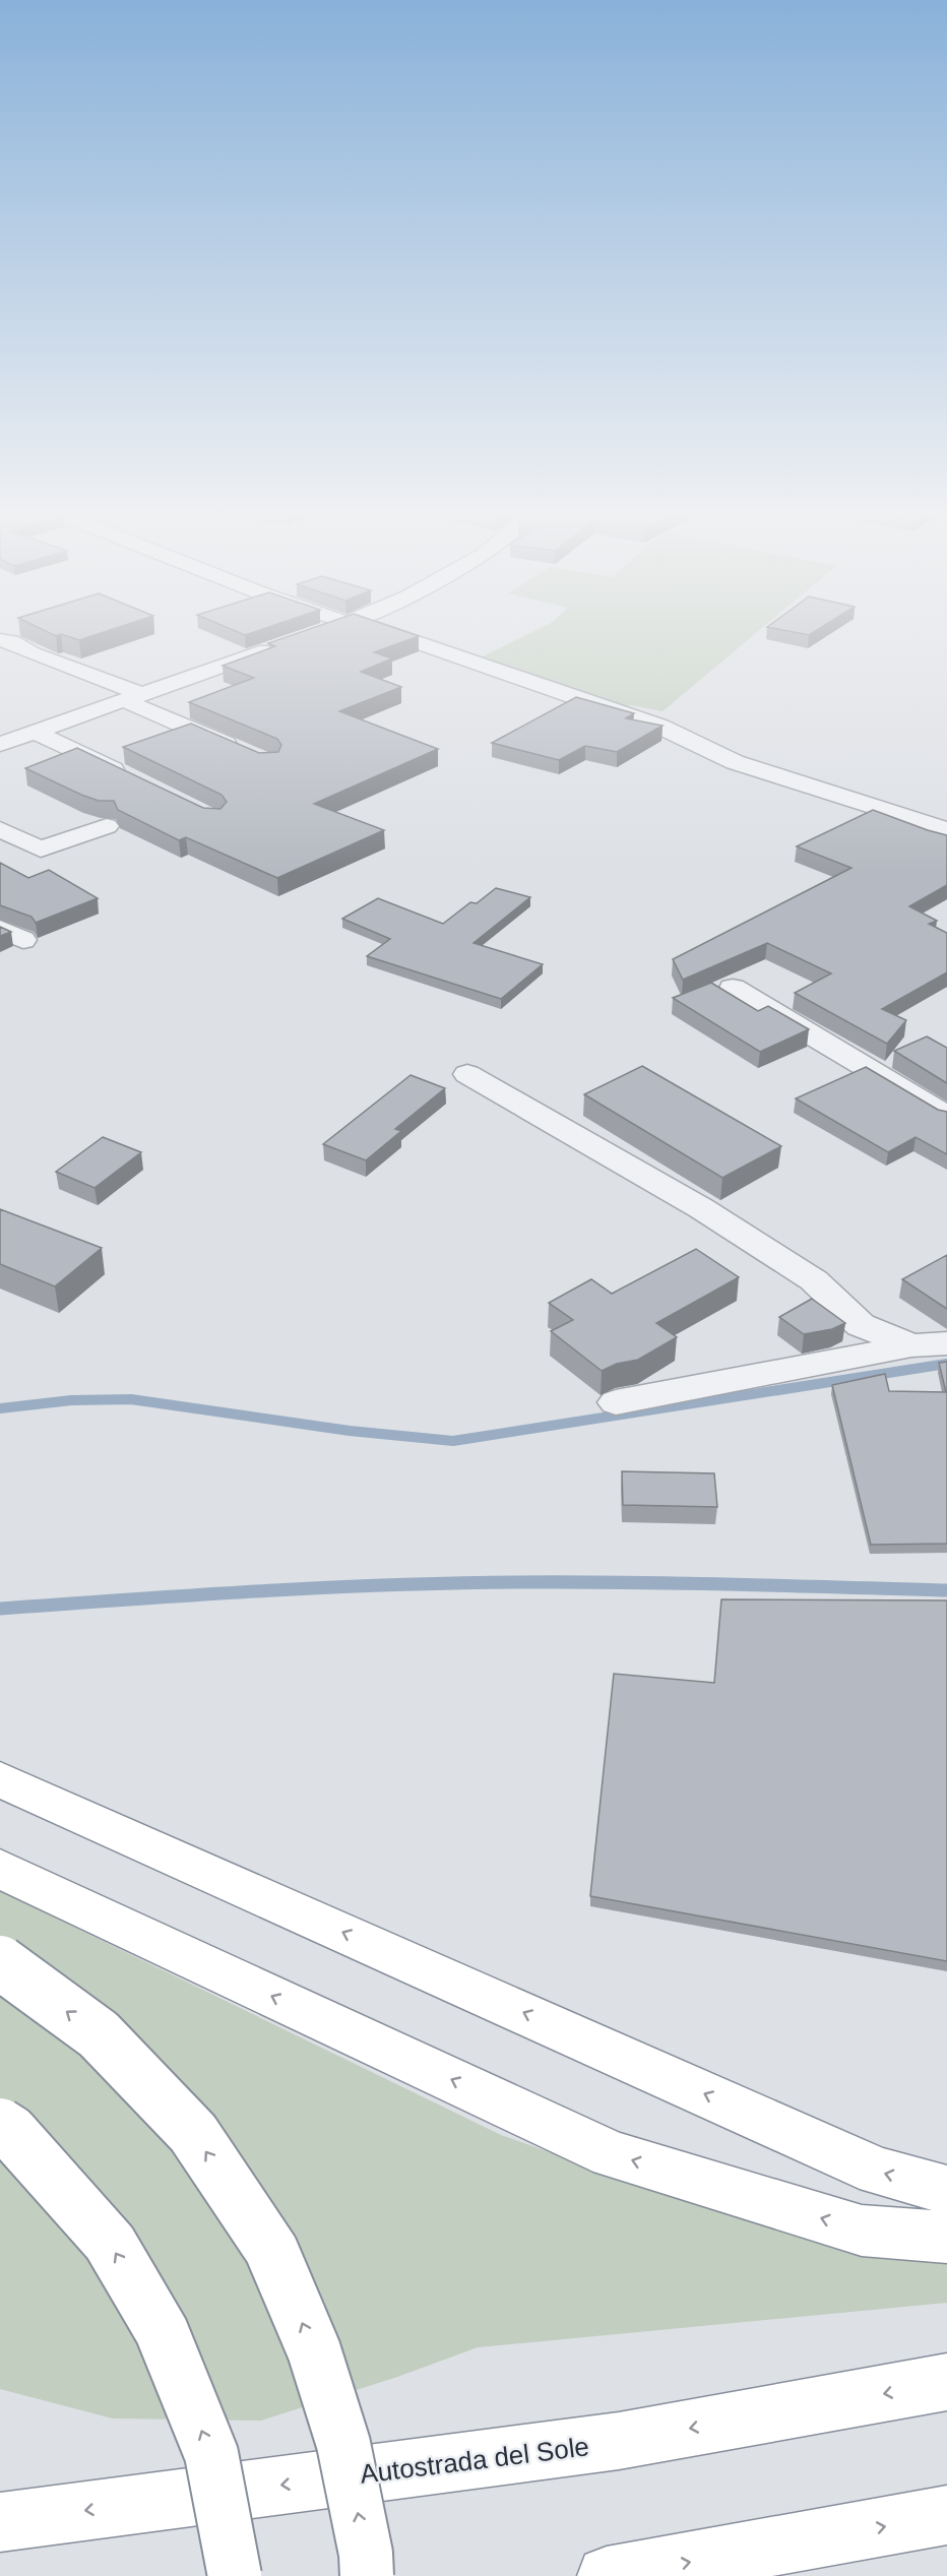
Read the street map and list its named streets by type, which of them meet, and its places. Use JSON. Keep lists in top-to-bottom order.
{
  "streets": {
    "highway": ["Autostrada del Sole"]
  }
}
